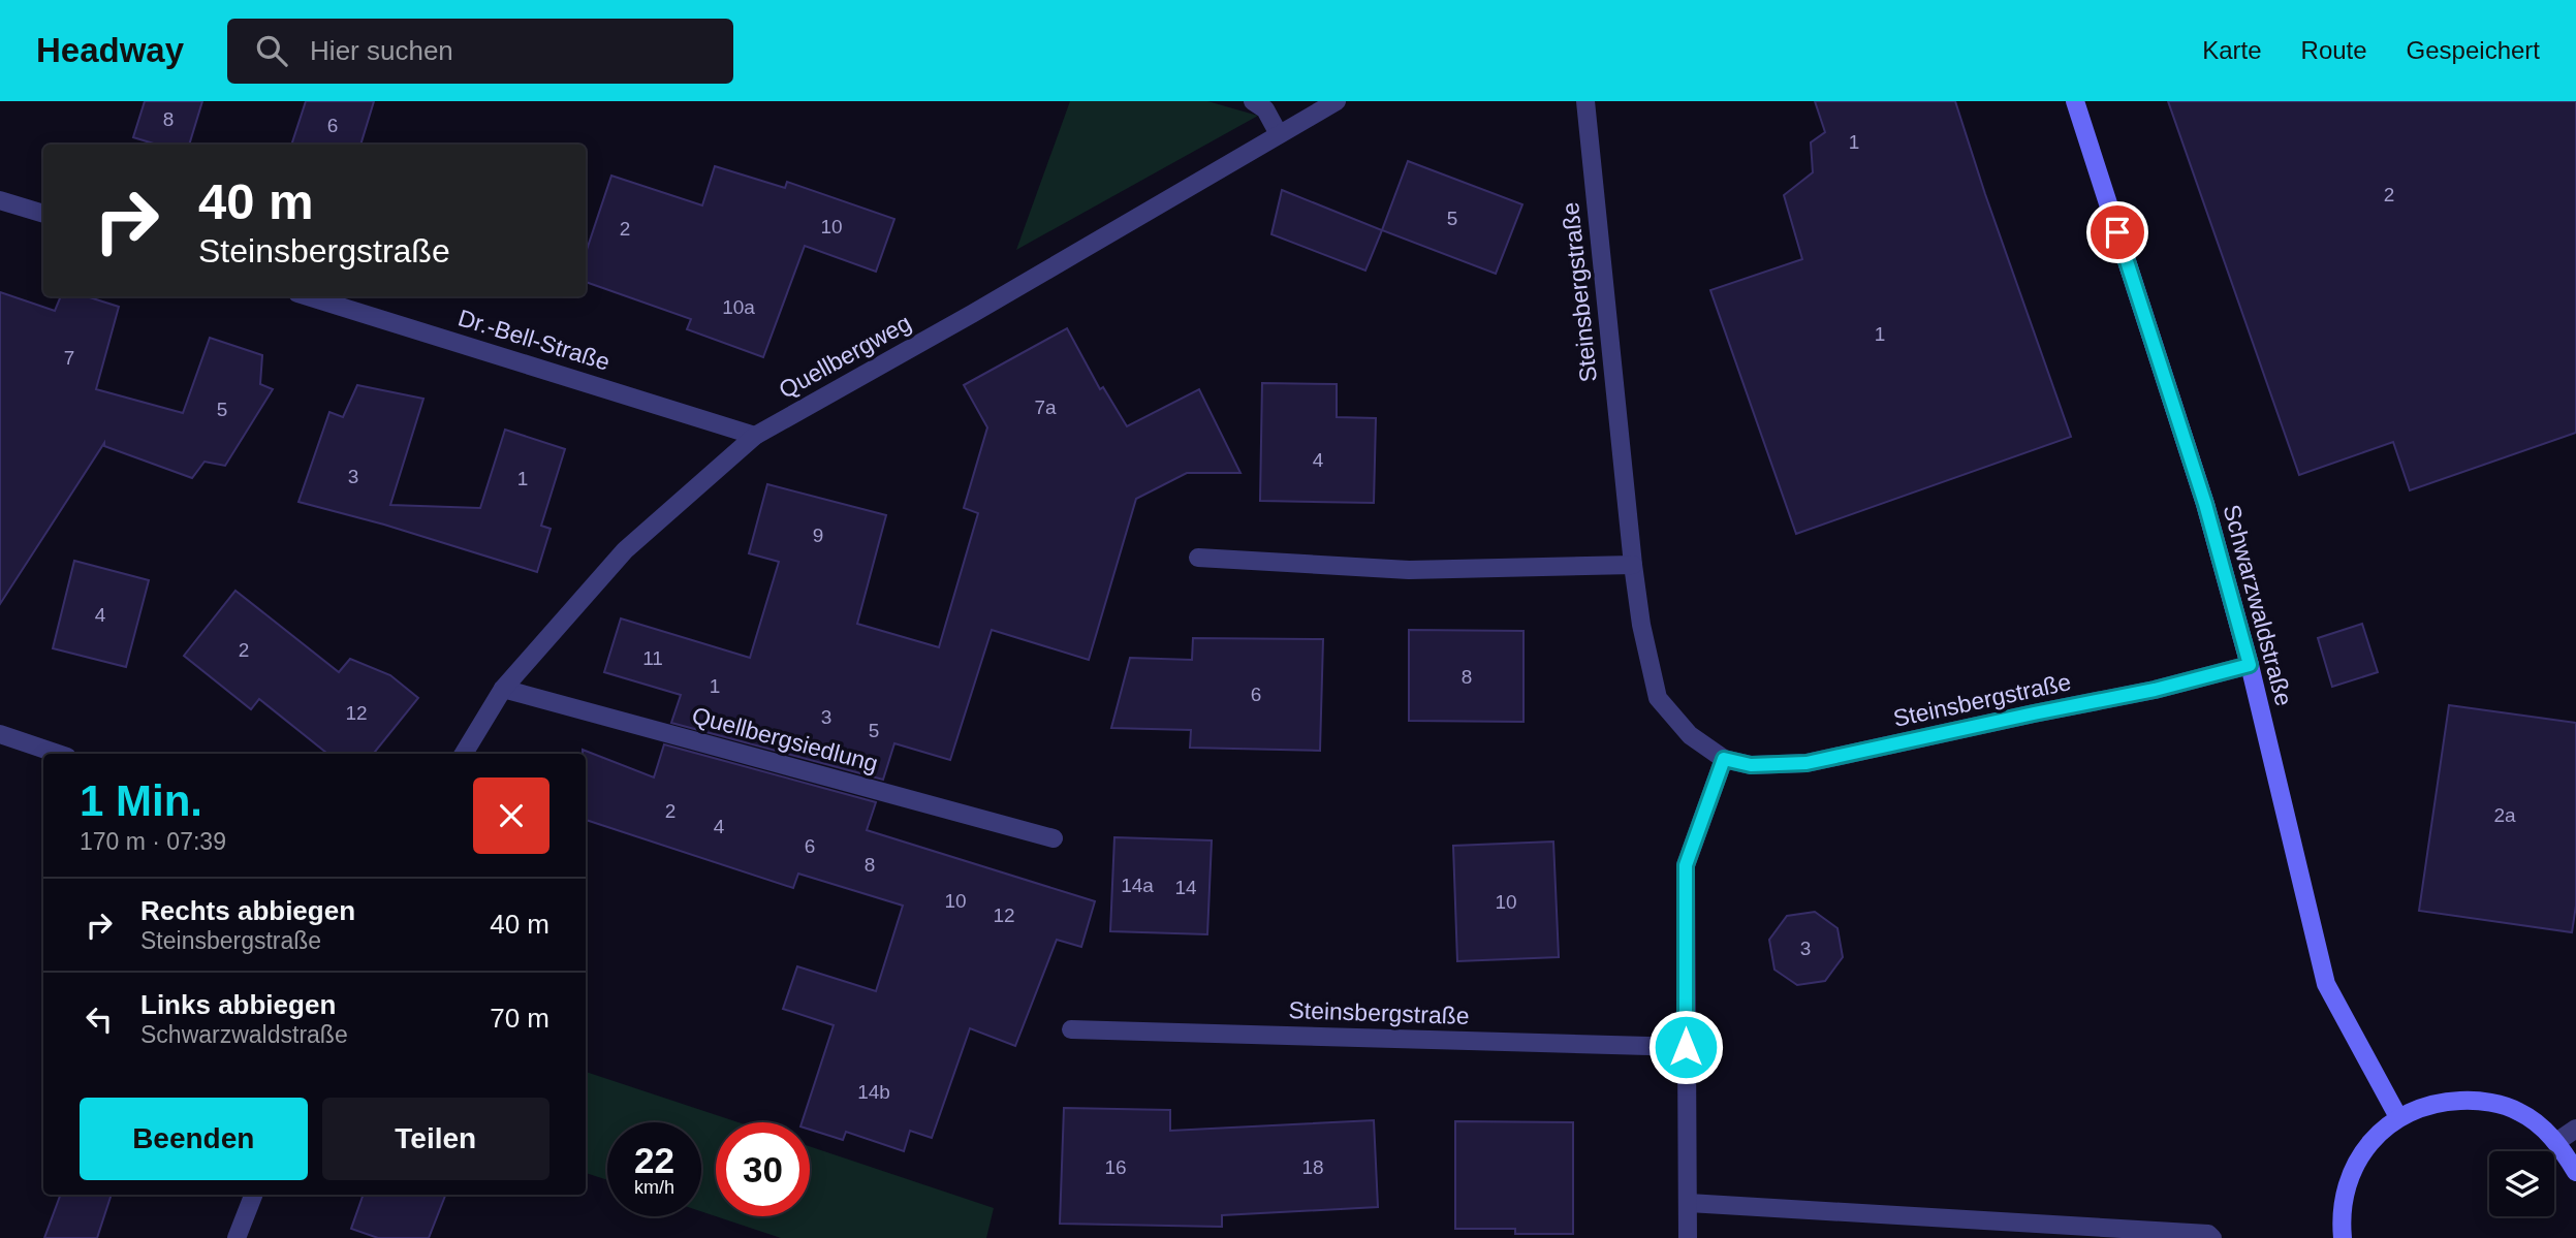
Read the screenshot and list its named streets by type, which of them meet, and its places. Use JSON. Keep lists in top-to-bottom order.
{
  "streets": {
    "main road": ["Schwarzwaldstraße"],
    "street": [
      "Steinsbergstraße",
      "Dr.-Bell-Straße",
      "Quellbergweg",
      "Quellbergsiedlung"
    ]
  },
  "crossings": [
    ["Steinsbergstraße", "Schwarzwaldstraße"],
    ["Dr.-Bell-Straße", "Quellbergweg"],
    ["Quellbergweg", "Quellbergsiedlung"]
  ],
  "house_numbers": [
    "8",
    "6",
    "1",
    "2",
    "5",
    "10",
    "2",
    "10a",
    "1",
    "7",
    "7a",
    "5",
    "4",
    "3",
    "1",
    "9",
    "4",
    "2",
    "11",
    "8",
    "1",
    "6",
    "12",
    "3",
    "5",
    "2",
    "2a",
    "4",
    "6",
    "8",
    "14a",
    "14",
    "10",
    "10",
    "12",
    "3",
    "14b",
    "16",
    "18"
  ],
  "page": {
    "header": "Headway",
    "search": "Hier suchen",
    "nav": ["Karte", "Route", "Gespeichert"],
    "turn": ["40 m", "Steinsbergstraße"],
    "heading": ["1 Min.", "170 m · 07:39"],
    "list": [
      {
        "name": "Rechts abbiegen",
        "note": "Steinsbergstraße",
        "value": "40 m"
      },
      {
        "name": "Links abbiegen",
        "note": "Schwarzwaldstraße",
        "value": "70 m"
      }
    ],
    "buttons": ["Beenden", "Teilen"],
    "speed": "22 km/h",
    "limit": "30"
  }
}
